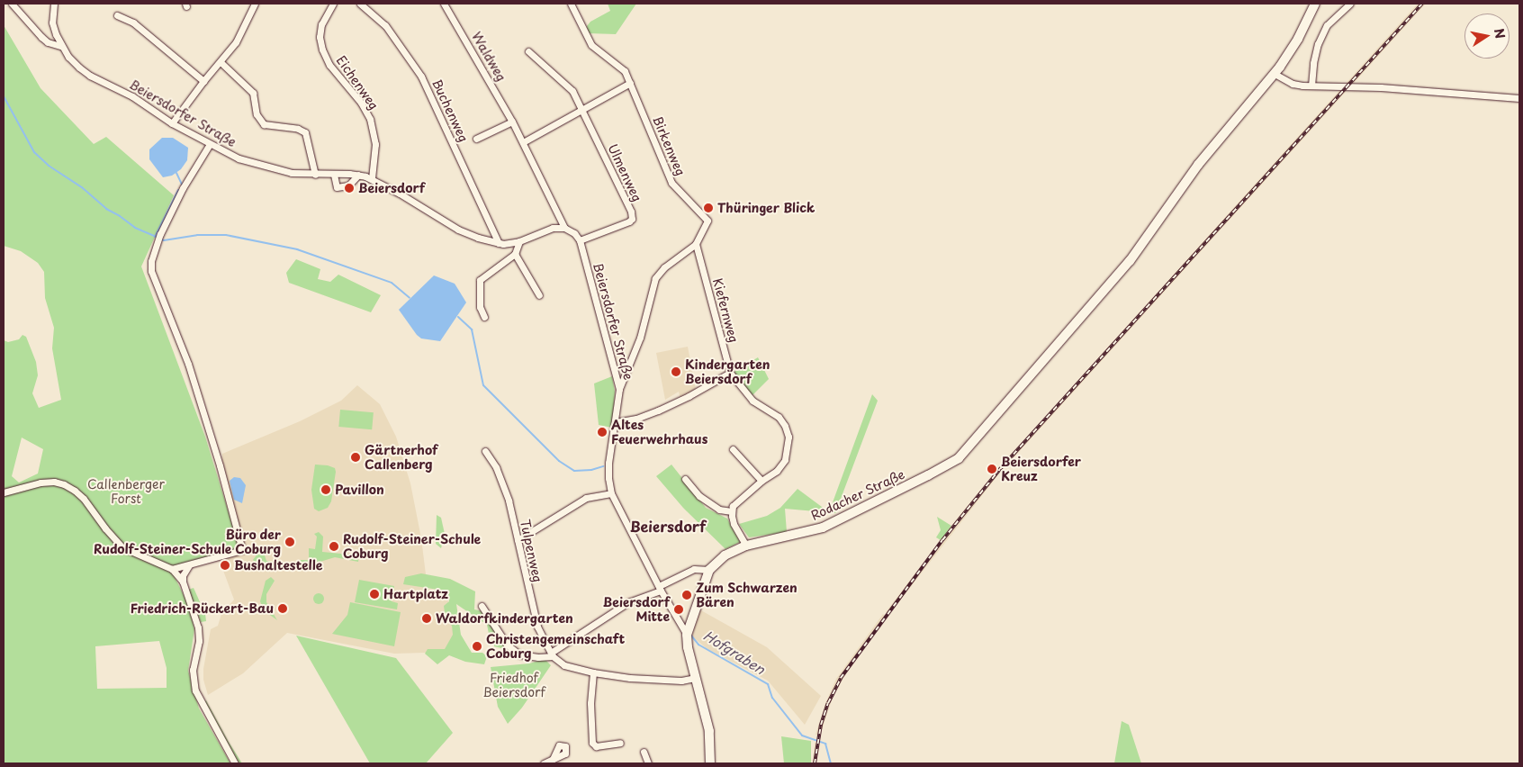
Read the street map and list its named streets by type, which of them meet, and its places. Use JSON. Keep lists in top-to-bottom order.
{
  "streets": {
    "street": [
      "Waldweg",
      "Eichenweg",
      "Buchenweg",
      "Beiersdorfer Straße",
      "Birkenweg",
      "Ulmenweg",
      "Kiefernweg",
      "Rodacher Straße",
      "Tulpenweg"
    ]
  },
  "crossings": [
    ["Waldweg", "Beiersdorfer Straße"],
    ["Eichenweg", "Beiersdorfer Straße"],
    ["Buchenweg", "Beiersdorfer Straße"],
    ["Beiersdorfer Straße", "Birkenweg"],
    ["Beiersdorfer Straße", "Ulmenweg"],
    ["Beiersdorfer Straße", "Rodacher Straße"],
    ["Birkenweg", "Kiefernweg"]
  ],
  "districts": ["Beiersdorf"],
  "water": ["Hofgraben"],
  "parks": ["Callenberger Forst", "Friedhof Beiersdorf"],
  "places": [
    "Beiersdorf",
    "Thüringer Blick",
    "Kindergarten Beiersdorf",
    "Altes Feuerwehrhaus",
    "Gärtnerhof Callenberg",
    "Beiersdorfer Kreuz",
    "Pavillon",
    "Büro der Rudolf-Steiner-Schule Coburg",
    "Rudolf-Steiner-Schule Coburg",
    "Bushaltestelle",
    "Hartplatz",
    "Zum Schwarzen Bären",
    "Friedrich-Rückert-Bau",
    "Beiersdorf Mitte",
    "Waldorfkindergarten",
    "Christengemeinschaft Coburg"
  ],
  "north": "right"
}
